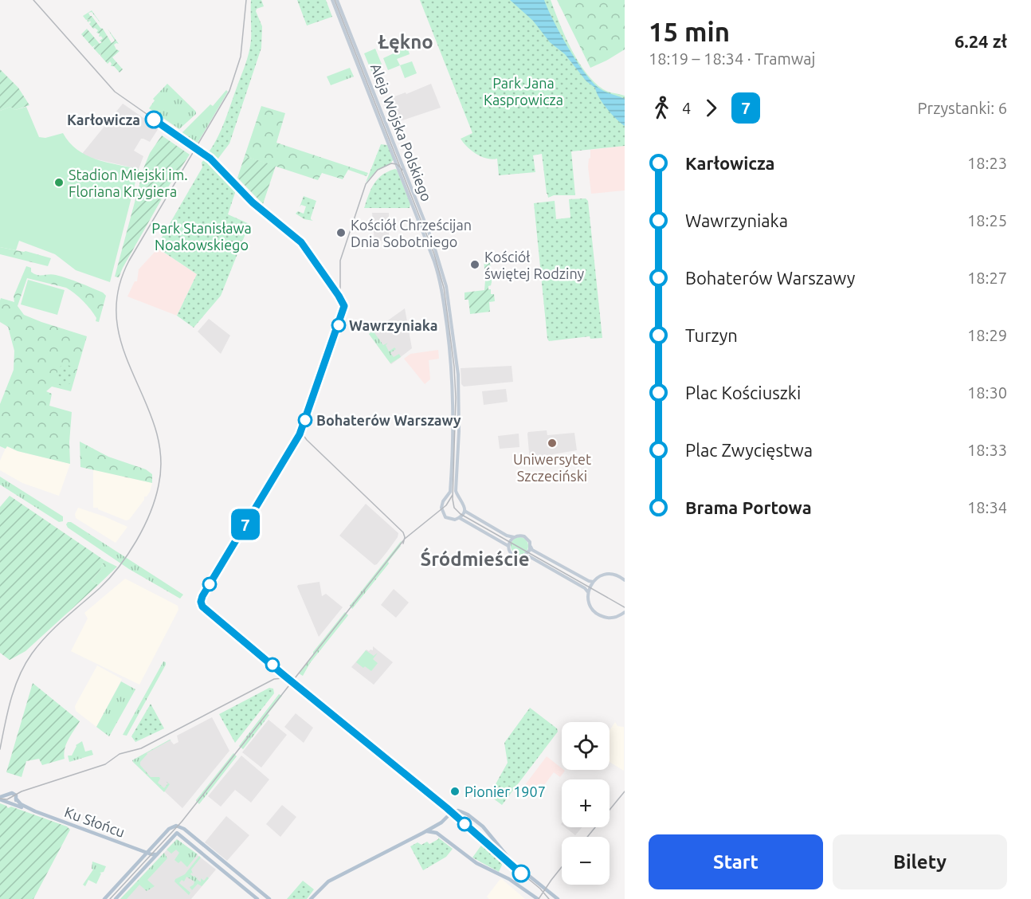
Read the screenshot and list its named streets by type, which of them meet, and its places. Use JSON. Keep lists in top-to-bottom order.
{
  "streets": {
    "main road": ["Aleja Wojska Polskiego", "Ku Słońcu"]
  },
  "districts": ["Łękno", "Śródmieście"],
  "parks": ["Park Jana Kasprowicza", "Park Stanisława Noakowskiego"],
  "places": [
    "Karłowicza",
    "Stadion Miejski im. Floriana Krygiera",
    "Kościół Chrześcijan Dnia Sobotniego",
    "Kościół świętej Rodziny",
    "Wawrzyniaka",
    "Bohaterów Warszawy",
    "Uniwersytet Szczeciński",
    "Pionier 1907"
  ],
  "lines": ["tram line 7"],
  "page": {
    "on_map": "7",
    "heading": ["15 min", "18:19 – 18:34 · Tramwaj", "6.24 zł"],
    "legs": ["4", "7", "Przystanki: 6"],
    "list": [
      {
        "name": "Karłowicza",
        "value": "18:23"
      },
      {
        "name": "Wawrzyniaka",
        "value": "18:25"
      },
      {
        "name": "Bohaterów Warszawy",
        "value": "18:27"
      },
      {
        "name": "Turzyn",
        "value": "18:29"
      },
      {
        "name": "Plac Kościuszki",
        "value": "18:30"
      },
      {
        "name": "Plac Zwycięstwa",
        "value": "18:33"
      },
      {
        "name": "Brama Portowa",
        "value": "18:34"
      }
    ],
    "map_buttons": ["+", "−"],
    "buttons": ["Start", "Bilety"]
  }
}
